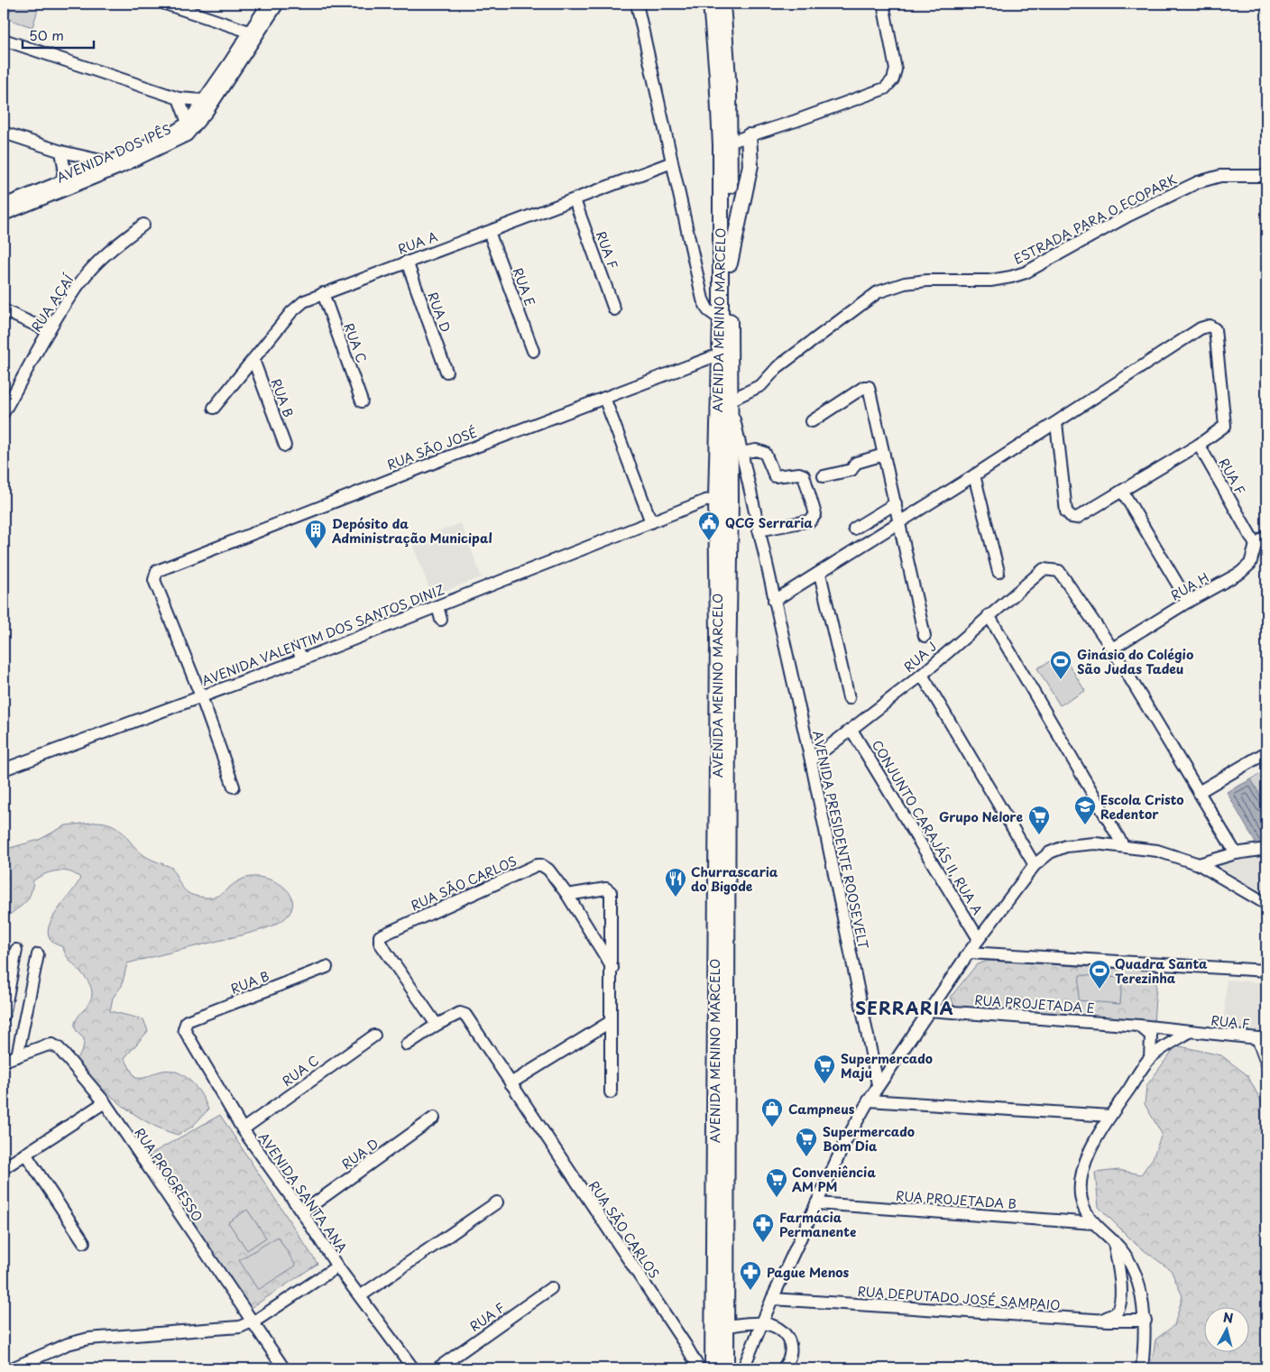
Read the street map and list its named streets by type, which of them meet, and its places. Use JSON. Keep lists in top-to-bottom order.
{
  "streets": {
    "main road": ["AVENIDA MENINO MARCELO"],
    "street": [
      "AVENIDA DOS IPÊS",
      "ESTRADA PARA O ECOPARK",
      "RUA A",
      "RUA F",
      "RUA E",
      "RUA AÇAÍ",
      "RUA D",
      "RUA C",
      "RUA B",
      "RUA SÃO JOSÉ",
      "RUA H",
      "AVENIDA VALENTIM DOS SANTOS DINIZ",
      "RUA J",
      "CONJUNTO CARAJÁS II, RUA A",
      "AVENIDA PRESIDENTE ROOSEVELT",
      "RUA SÃO CARLOS",
      "RUA PROJETADA E",
      "RUA PROGRESSO",
      "AVENIDA SANTA ANA",
      "RUA PROJETADA B",
      "RUA DEPUTADO JOSÉ SAMPAIO"
    ]
  },
  "crossings": [
    ["ESTRADA PARA O ECOPARK", "AVENIDA MENINO MARCELO"],
    ["ESTRADA PARA O ECOPARK", "AVENIDA PRESIDENTE ROOSEVELT"],
    ["RUA A", "RUA F"],
    ["RUA A", "RUA E"],
    ["RUA A", "RUA D"],
    ["RUA A", "RUA C"],
    ["RUA A", "RUA B"],
    ["RUA F", "RUA H"],
    ["RUA F", "RUA PROJETADA E"],
    ["RUA D", "AVENIDA SANTA ANA"],
    ["AVENIDA MENINO MARCELO", "RUA SÃO JOSÉ"],
    ["AVENIDA MENINO MARCELO", "AVENIDA VALENTIM DOS SANTOS DINIZ"],
    ["AVENIDA MENINO MARCELO", "AVENIDA PRESIDENTE ROOSEVELT"],
    ["RUA C", "AVENIDA SANTA ANA"],
    ["RUA B", "AVENIDA SANTA ANA"],
    ["RUA SÃO JOSÉ", "AVENIDA VALENTIM DOS SANTOS DINIZ"],
    ["RUA H", "RUA J"],
    ["RUA J", "CONJUNTO CARAJÁS II, RUA A"],
    ["RUA J", "AVENIDA PRESIDENTE ROOSEVELT"]
  ],
  "districts": ["SERRARIA"],
  "places": {
    "public building": ["QCG Serraria"],
    "building": ["Depósito da Administração Municipal"],
    "sports": ["Ginásio do Colégio São Judas Tadeu", "Quadra Santa Terezinha"],
    "school or university": ["Escola Cristo Redentor"],
    "supermarket": [
      "Grupo Nelore",
      "Supermercado Maju",
      "Supermercado Bom Dia",
      "Conveniência AM PM"
    ],
    "restaurant": ["Churrascaria do Bigode"],
    "shop": ["Campneus"],
    "pharmacy": ["Farmácia Permanente", "Pague Menos"]
  },
  "scale_bar": "50 m",
  "north": "top"
}
